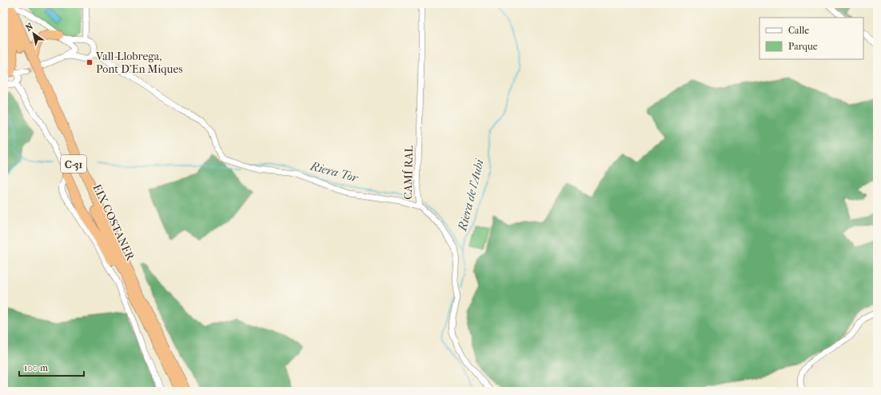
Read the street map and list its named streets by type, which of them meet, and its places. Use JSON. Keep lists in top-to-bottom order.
{
  "streets": {
    "highway": ["C-31", "EIX COSTANER"],
    "street": ["CAMÍ RAL"]
  },
  "water": ["Riera Tor", "Riera de l'Aubi"],
  "places": {
    "transit": ["Vall-Llobrega, Pont D'En Miques"]
  },
  "legend": ["Calle", "Parque"],
  "scale_bar": "100 m",
  "north": "top left"
}
